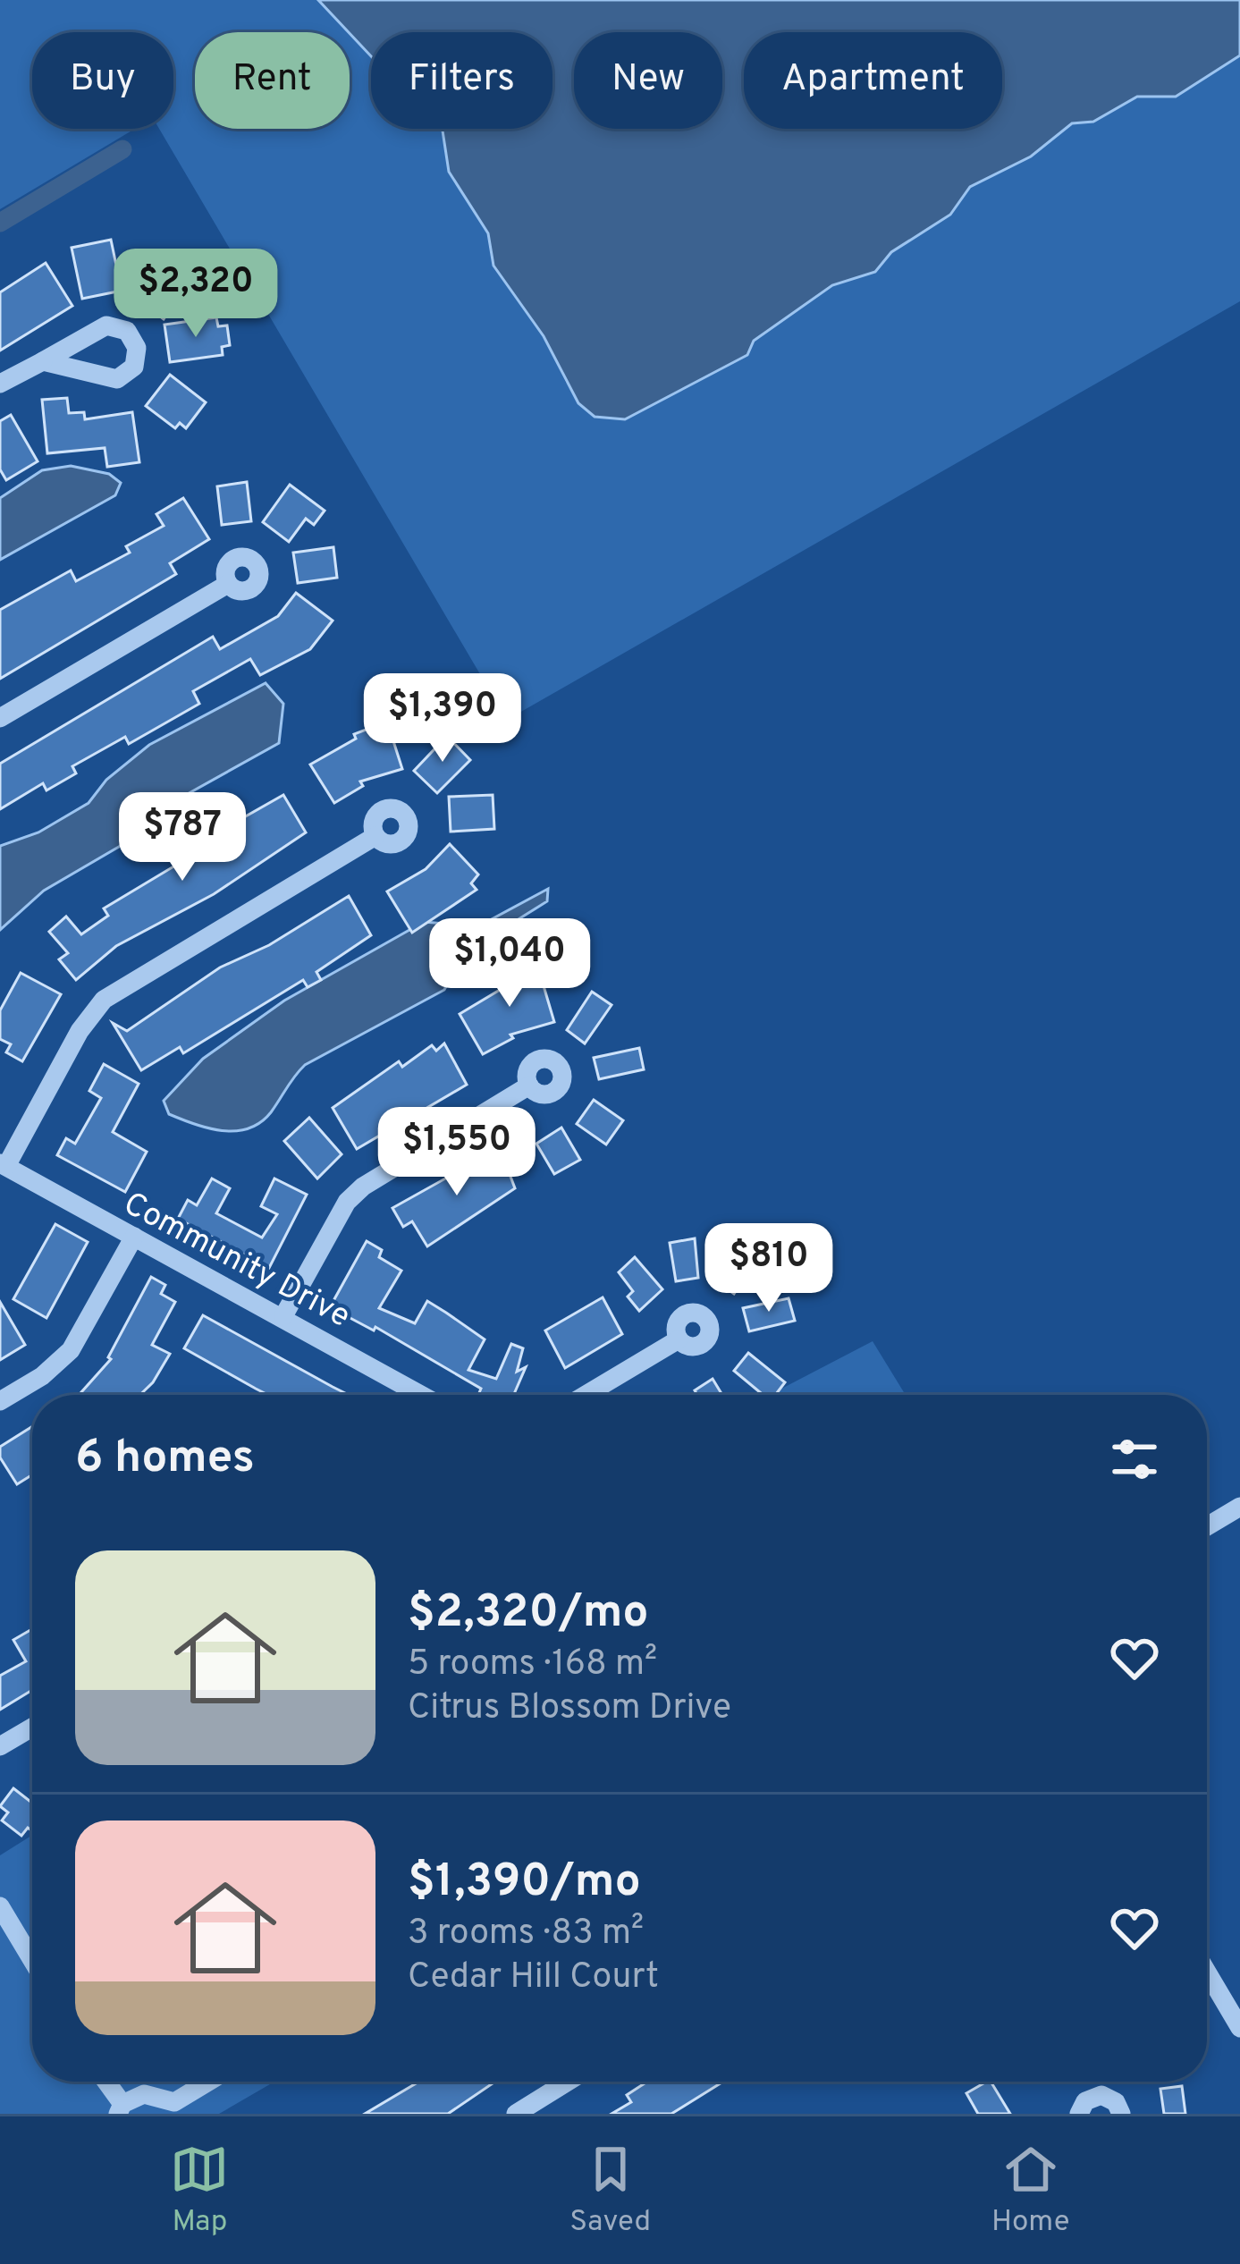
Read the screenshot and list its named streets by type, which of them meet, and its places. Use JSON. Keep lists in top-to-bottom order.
{
  "streets": {
    "street": ["Community Drive"]
  },
  "page": {
    "chip": [
      "Buy",
      "Rent",
      "Filters",
      "New",
      "Apartment"
    ],
    "price": [
      "$2,320",
      "$1,390",
      "$787",
      "$1,040",
      "$1,550",
      "$810"
    ],
    "heading": "6 homes",
    "list": [
      {
        "name": "$2,320/mo",
        "note": "5 rooms · 168 m² · Citrus Blossom Drive"
      },
      {
        "name": "$1,390/mo",
        "note": "3 rooms · 83 m² · Cedar Hill Court"
      }
    ],
    "tabs": ["Map", "Saved", "Home"]
  }
}
